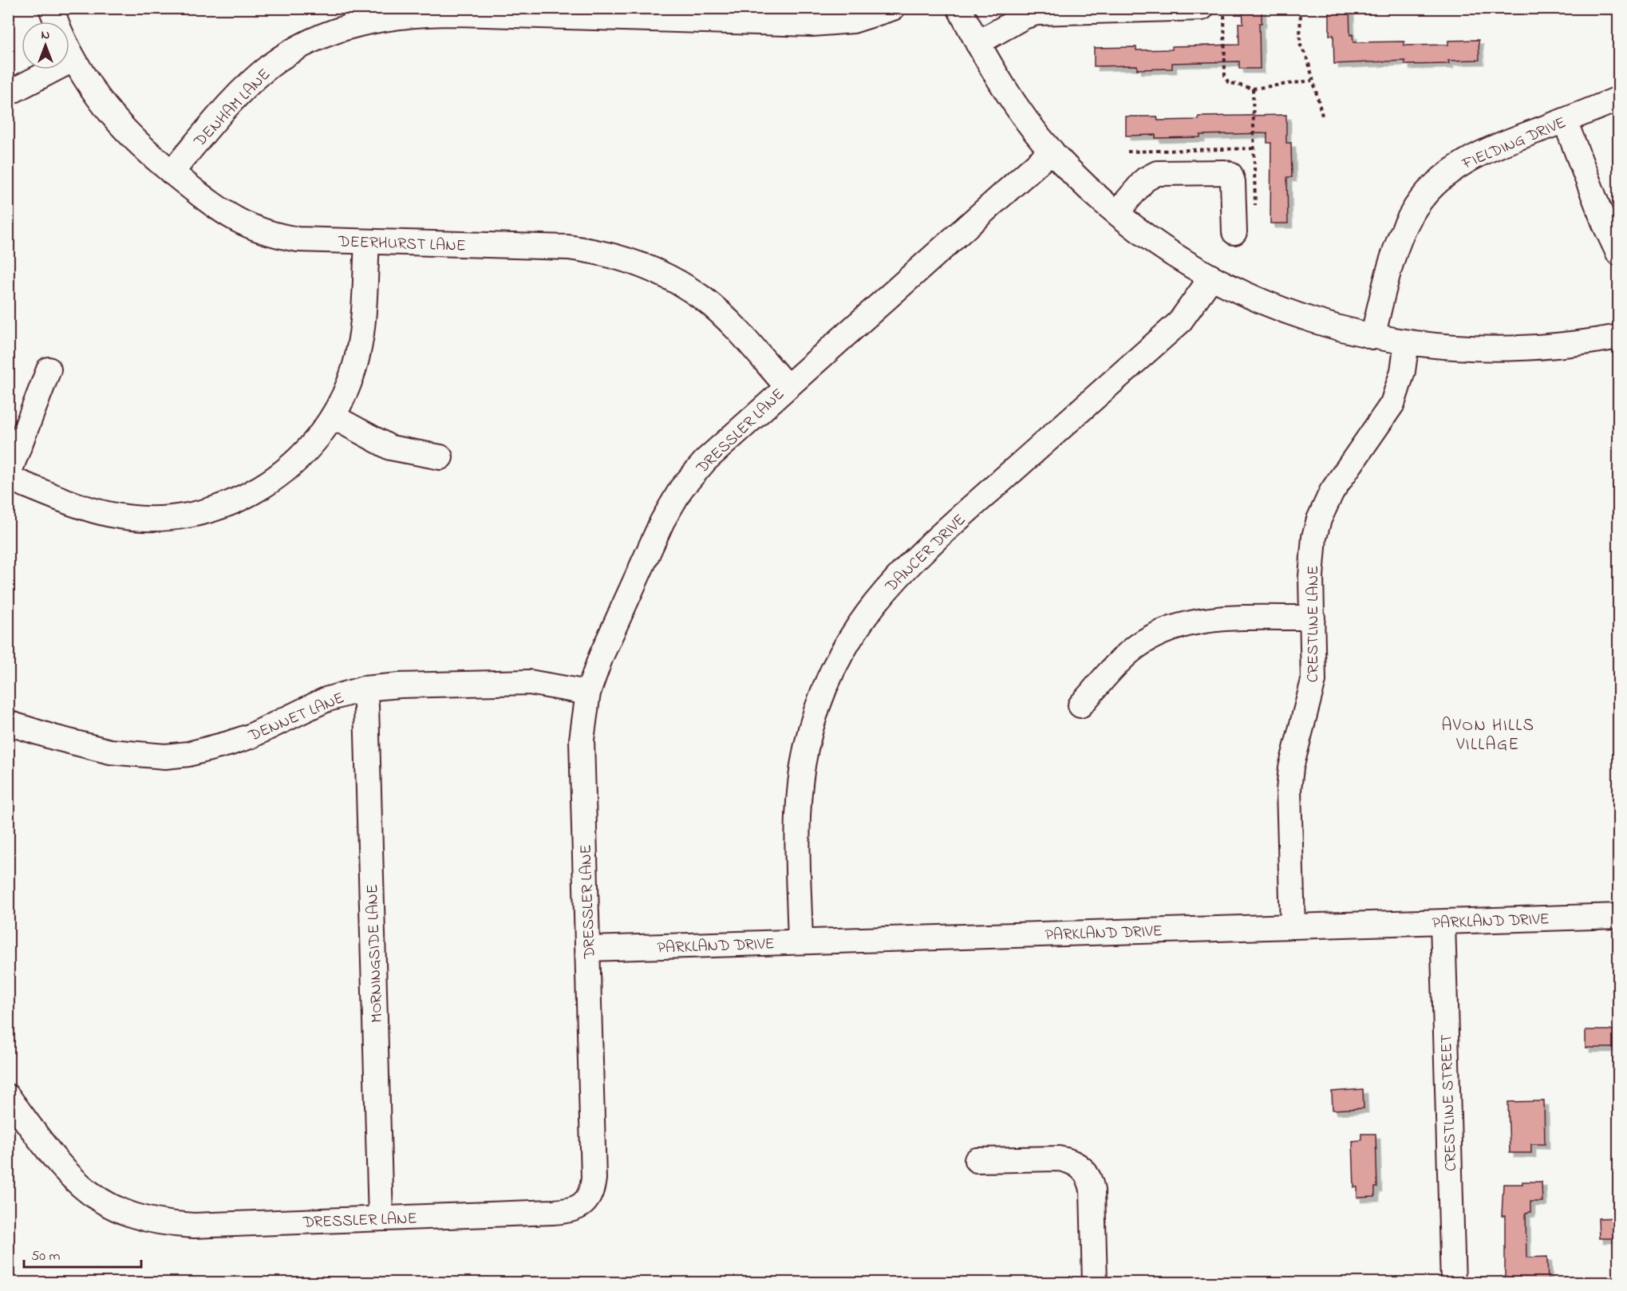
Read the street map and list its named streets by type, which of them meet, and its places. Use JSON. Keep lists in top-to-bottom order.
{
  "streets": {
    "street": [
      "DENHAM LANE",
      "FIELDING DRIVE",
      "DEERHURST LANE",
      "DRESSLER LANE",
      "DANCER DRIVE",
      "CRESTLINE LANE",
      "DENNET LANE",
      "PARKLAND DRIVE",
      "MORNINGSIDE LANE",
      "CRESTLINE STREET"
    ]
  },
  "crossings": [
    ["DENHAM LANE", "DEERHURST LANE"],
    ["DEERHURST LANE", "DRESSLER LANE"],
    ["DRESSLER LANE", "DENNET LANE"],
    ["DRESSLER LANE", "PARKLAND DRIVE"],
    ["DRESSLER LANE", "MORNINGSIDE LANE"],
    ["DANCER DRIVE", "PARKLAND DRIVE"],
    ["CRESTLINE LANE", "PARKLAND DRIVE"],
    ["DENNET LANE", "MORNINGSIDE LANE"],
    ["PARKLAND DRIVE", "CRESTLINE STREET"]
  ],
  "districts": ["AVON HILLS VILLAGE"],
  "scale_bar": "50 m",
  "north": "top"
}
